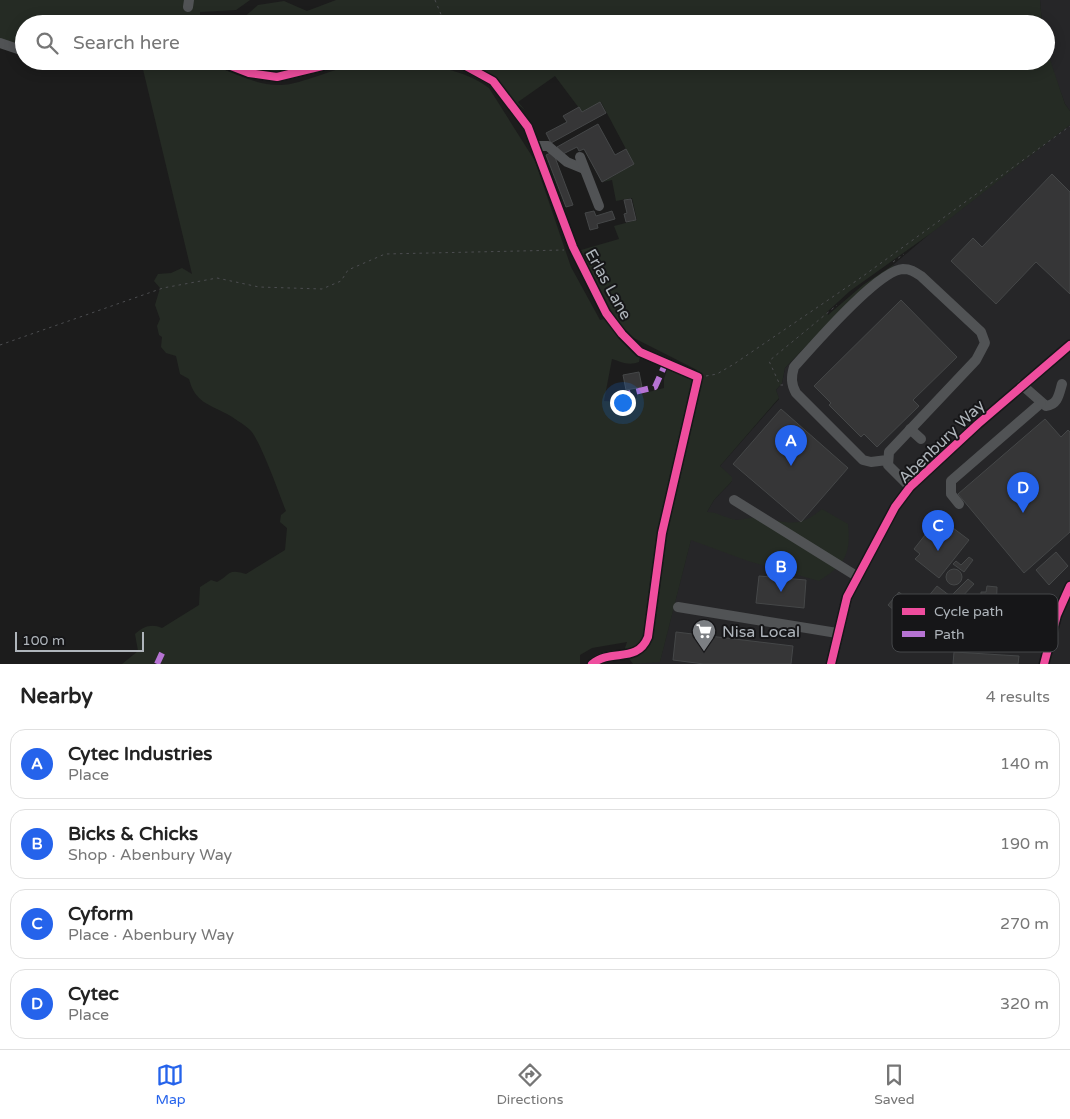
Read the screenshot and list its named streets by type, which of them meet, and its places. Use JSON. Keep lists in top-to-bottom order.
{
  "streets": {
    "street": ["Erlas Lane", "Abenbury Way"]
  },
  "places": {
    "supermarket": ["Nisa Local"]
  },
  "legend": ["Cycle path", "Path"],
  "scale_bar": "100 m",
  "page": {
    "search": "Search here",
    "pins": [
      "A",
      "D",
      "C",
      "B"
    ],
    "scale": "100 m",
    "heading": ["Nearby", "4 results"],
    "list": [
      {
        "mark": "A",
        "name": "Cytec Industries",
        "note": "Place",
        "value": "140 m"
      },
      {
        "mark": "B",
        "name": "Bicks & Chicks",
        "note": "Shop · Abenbury Way",
        "value": "190 m"
      },
      {
        "mark": "C",
        "name": "Cyform",
        "note": "Place · Abenbury Way",
        "value": "270 m"
      },
      {
        "mark": "D",
        "name": "Cytec",
        "note": "Place",
        "value": "320 m"
      }
    ],
    "nav": ["Map", "Directions", "Saved"]
  }
}
